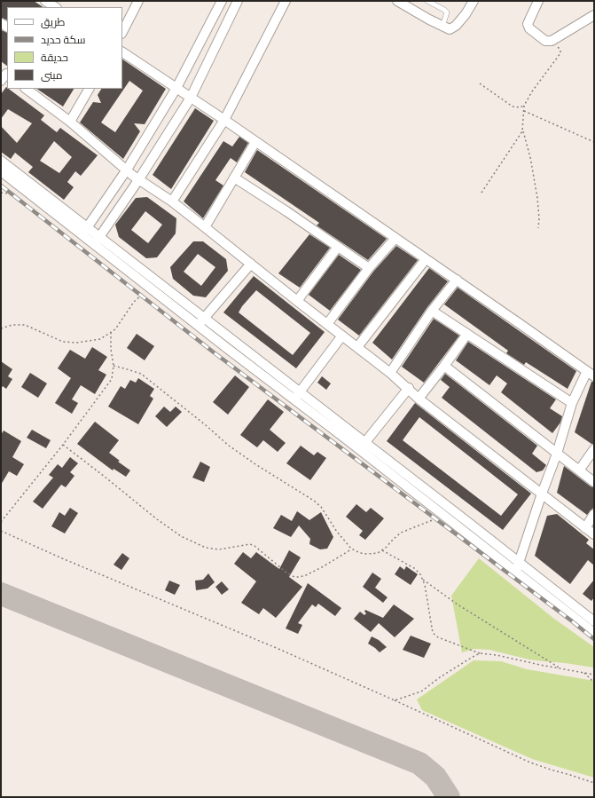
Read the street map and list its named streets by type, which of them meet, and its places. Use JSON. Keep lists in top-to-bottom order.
{
  "legend": [
    "طريق",
    "سكة حديد",
    "حديقة",
    "مبنى"
  ]
}
